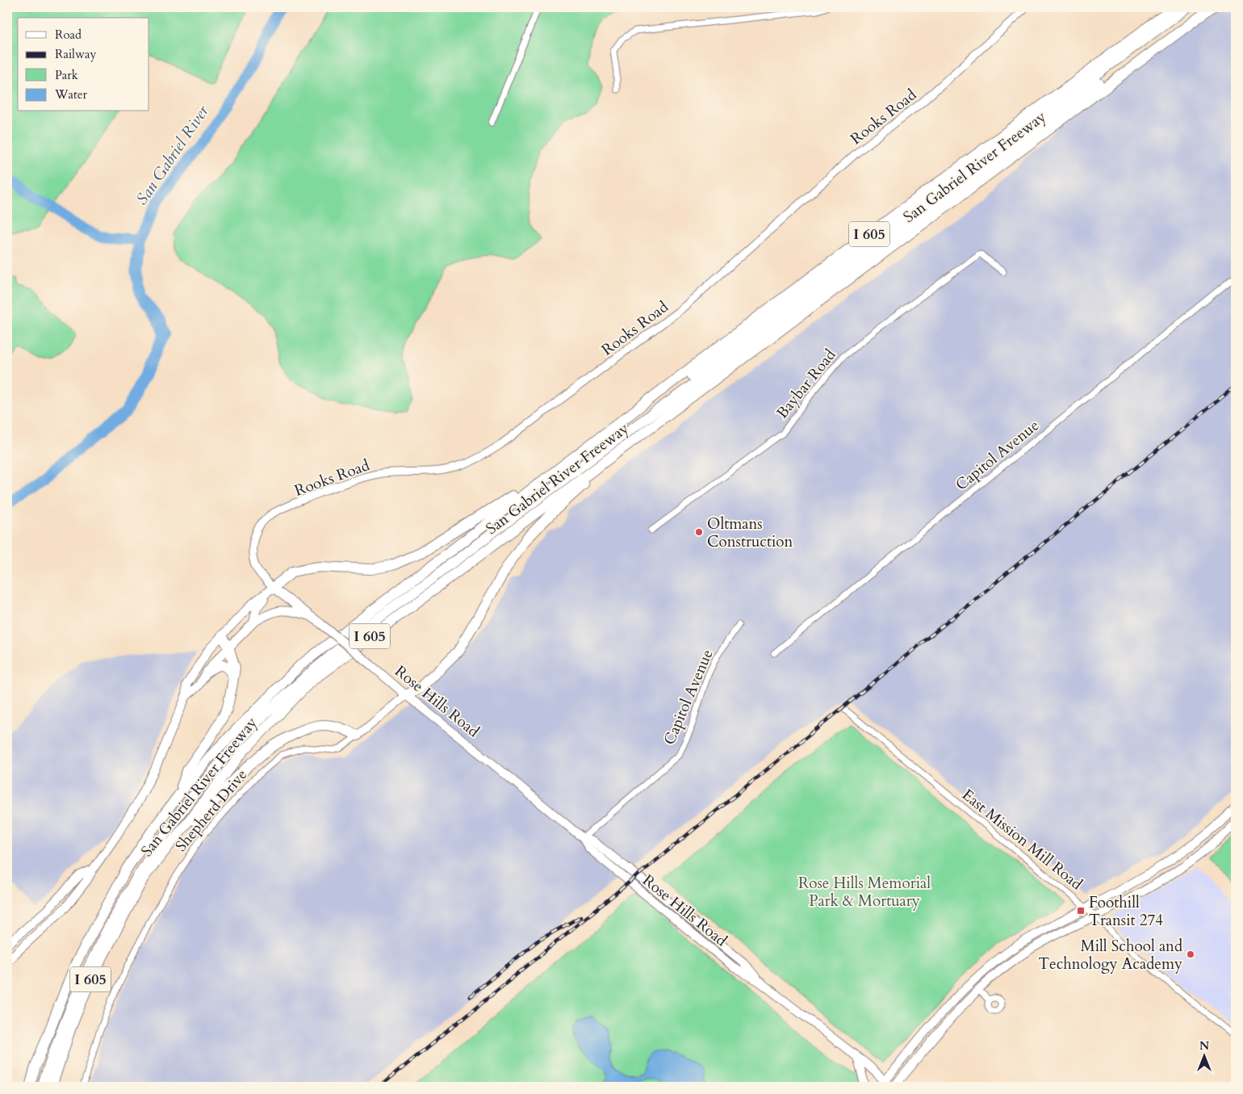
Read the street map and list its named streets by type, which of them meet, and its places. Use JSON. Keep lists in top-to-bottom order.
{
  "streets": {
    "highway": ["San Gabriel River Freeway", "I 605"],
    "main road": ["Rose Hills Road", "Shepherd Drive"],
    "street": [
      "Rooks Road",
      "Baybar Road",
      "Capitol Avenue",
      "East Mission Mill Road"
    ]
  },
  "crossings": [
    ["Rooks Road", "Rose Hills Road"],
    ["Capitol Avenue", "Rose Hills Road"],
    ["Rose Hills Road", "Shepherd Drive"]
  ],
  "water": ["San Gabriel River"],
  "parks": ["Rose Hills Memorial Park & Mortuary"],
  "places": {
    "other": ["Oltmans Construction", "Mill School and Technology Academy"],
    "transit": ["Foothill Transit 274"]
  },
  "legend": [
    "Road",
    "Railway",
    "Park",
    "Water"
  ],
  "north": "top"
}
